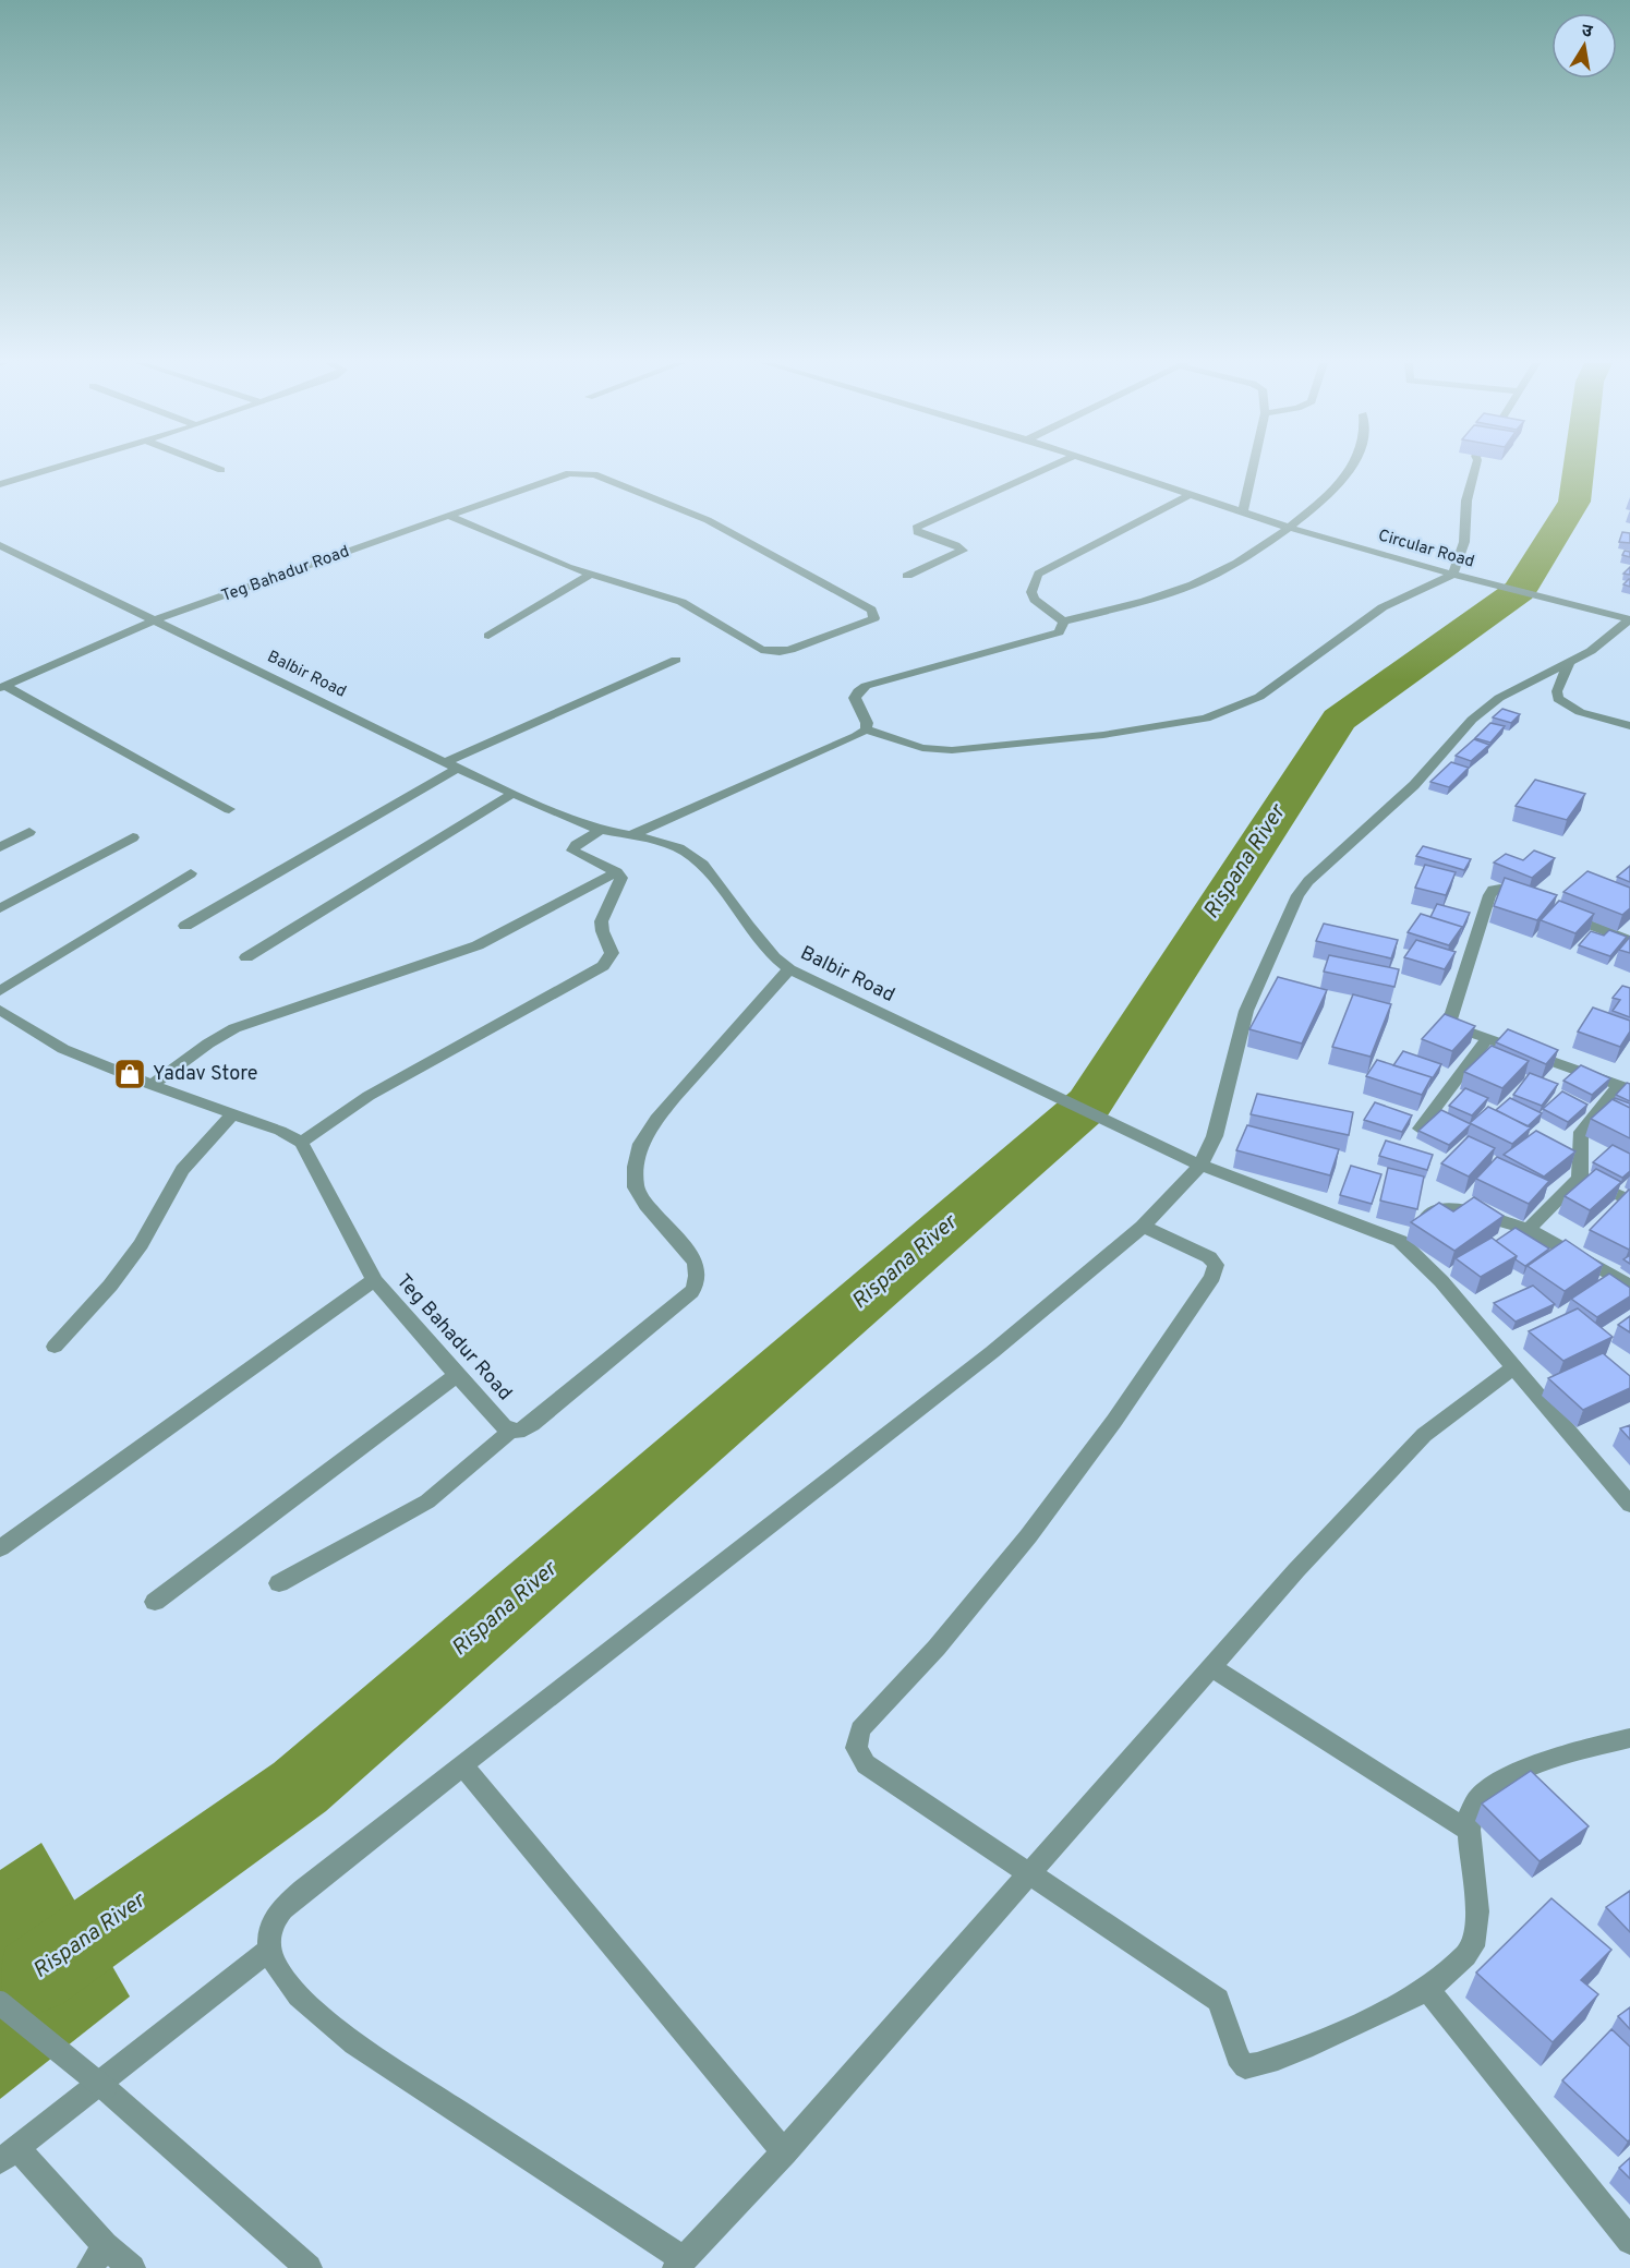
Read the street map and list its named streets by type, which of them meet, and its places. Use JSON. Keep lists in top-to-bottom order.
{
  "streets": {
    "street": ["Circular Road", "Teg Bahadur Road", "Balbir Road"]
  },
  "crossings": [
    ["Teg Bahadur Road", "Balbir Road"]
  ],
  "water": ["Rispana River"],
  "places": {
    "shop": ["Yadav Store"]
  },
  "north": "top"
}
